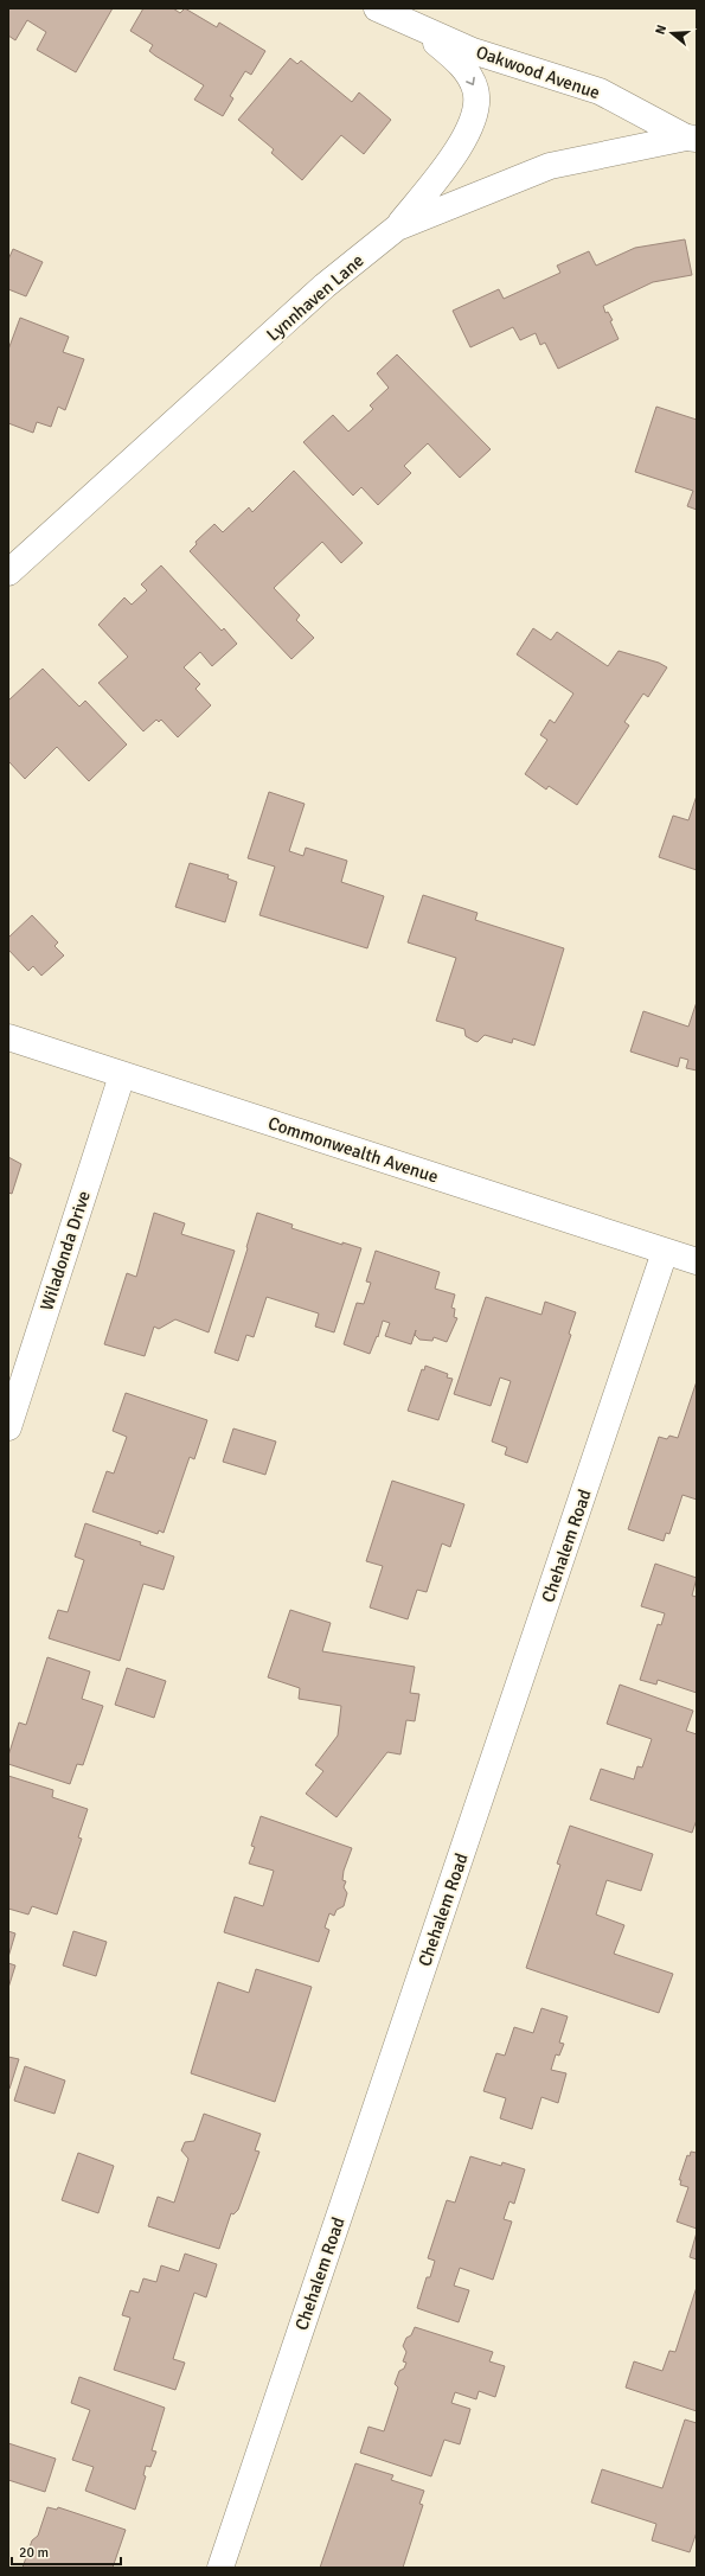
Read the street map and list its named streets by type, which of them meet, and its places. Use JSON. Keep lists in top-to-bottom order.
{
  "streets": {
    "street": [
      "Oakwood Avenue",
      "Lynnhaven Lane",
      "Commonwealth Avenue",
      "Wiladonda Drive",
      "Chehalem Road"
    ]
  },
  "crossings": [
    ["Oakwood Avenue", "Lynnhaven Lane"],
    ["Commonwealth Avenue", "Wiladonda Drive"],
    ["Commonwealth Avenue", "Chehalem Road"]
  ],
  "scale_bar": "20 m",
  "north": "left"
}
